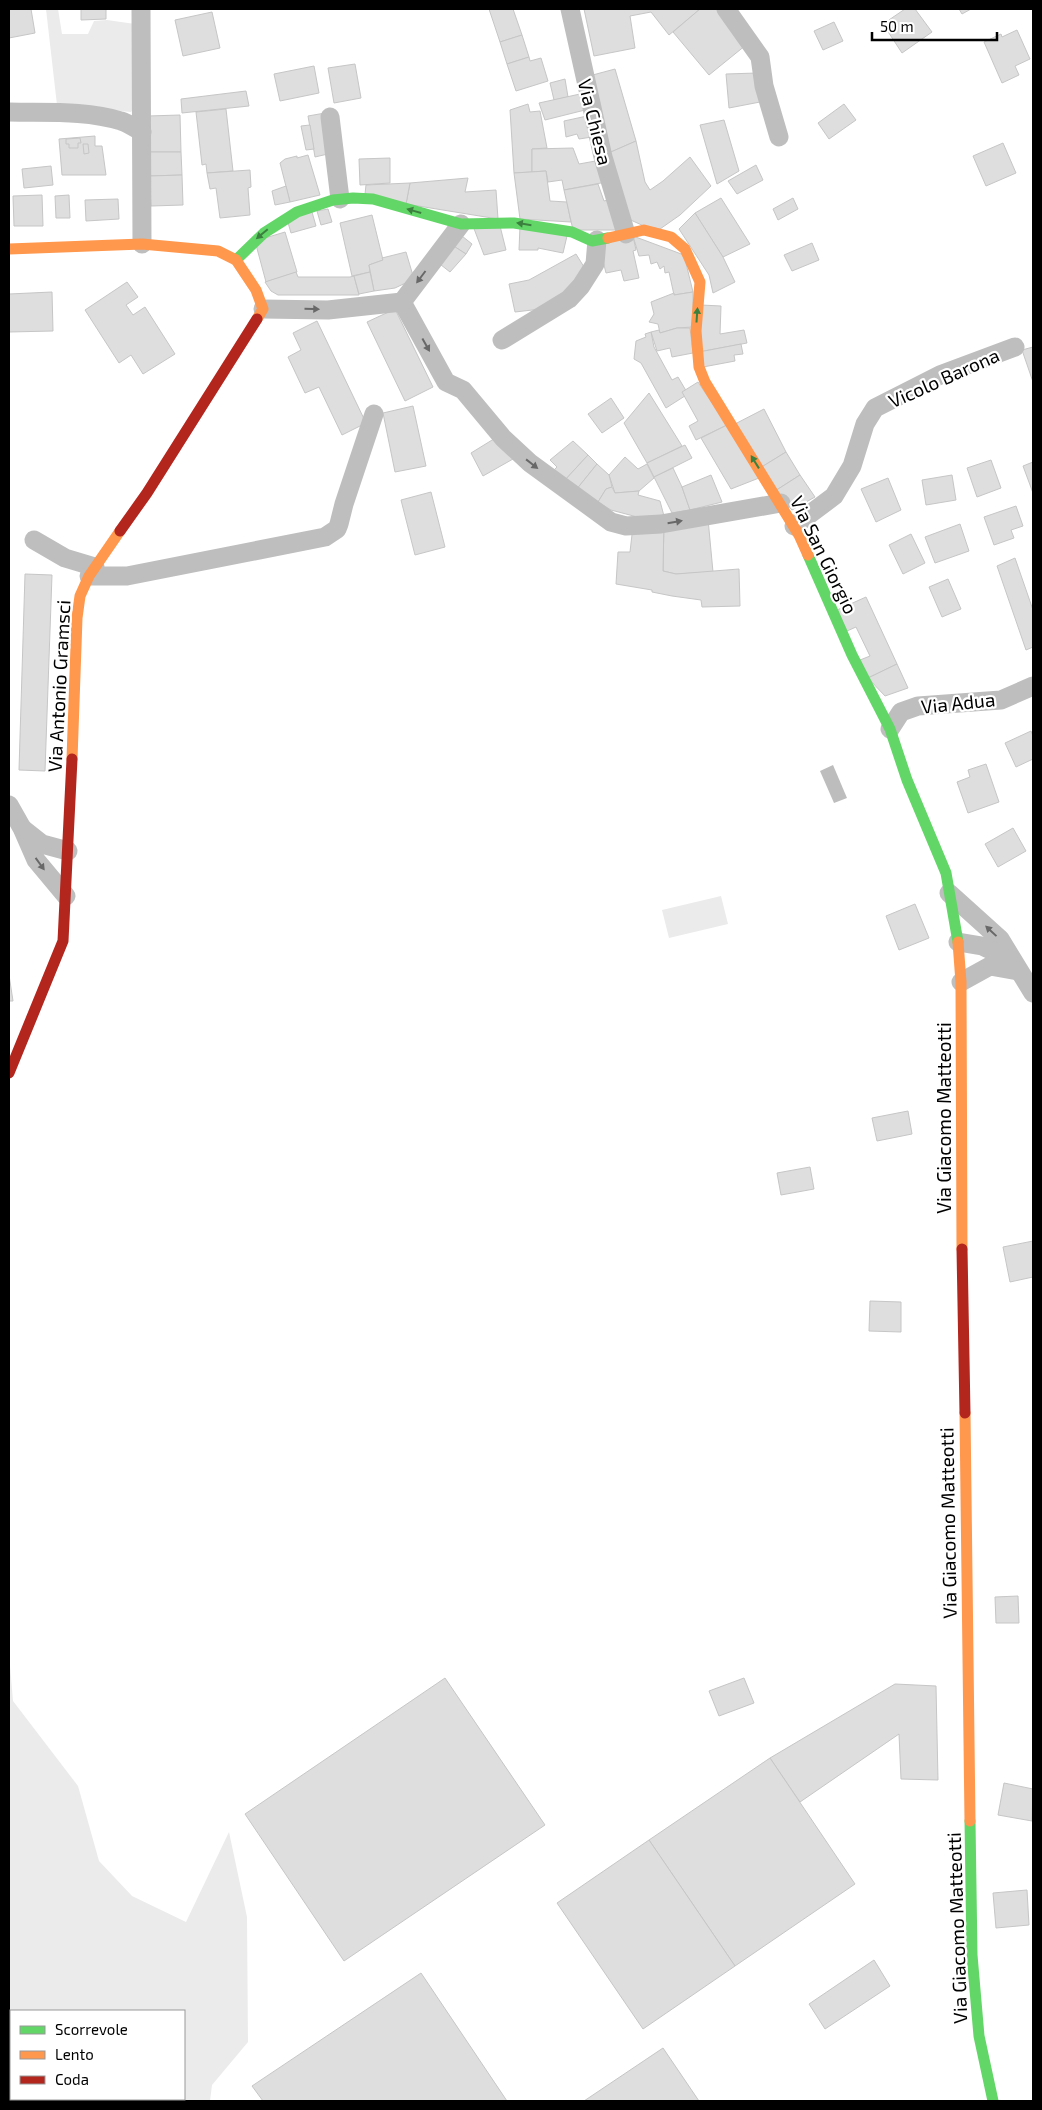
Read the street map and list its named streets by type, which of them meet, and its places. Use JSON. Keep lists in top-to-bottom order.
{
  "streets": {
    "street": [
      "Via Chiesa",
      "Vicolo Barona",
      "Via San Giorgio",
      "Via Antonio Gramsci",
      "Via Adua",
      "Via Giacomo Matteotti"
    ]
  },
  "crossings": [
    ["Via Chiesa", "Via San Giorgio"],
    ["Vicolo Barona", "Via San Giorgio"],
    ["Via San Giorgio", "Via Adua"],
    ["Via San Giorgio", "Via Giacomo Matteotti"]
  ],
  "one_way": ["Via San Giorgio"],
  "legend": ["Scorrevole", "Lento", "Coda"],
  "scale_bar": "50 m"
}
